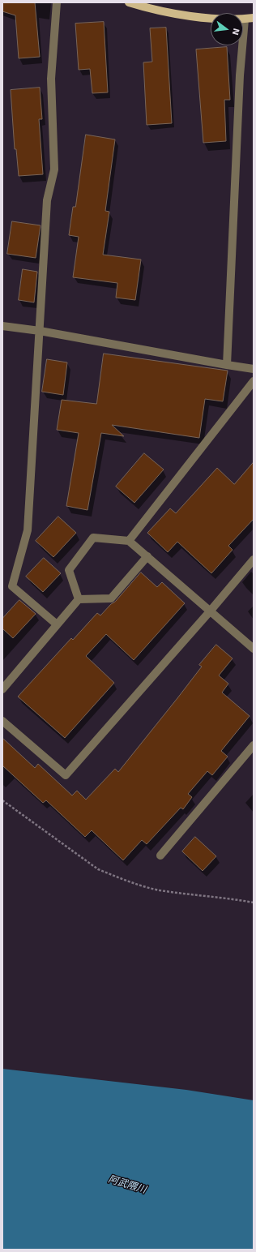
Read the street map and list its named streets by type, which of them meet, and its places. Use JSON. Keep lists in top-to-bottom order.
{
  "water": ["阿武隈川"],
  "north": "right"
}
